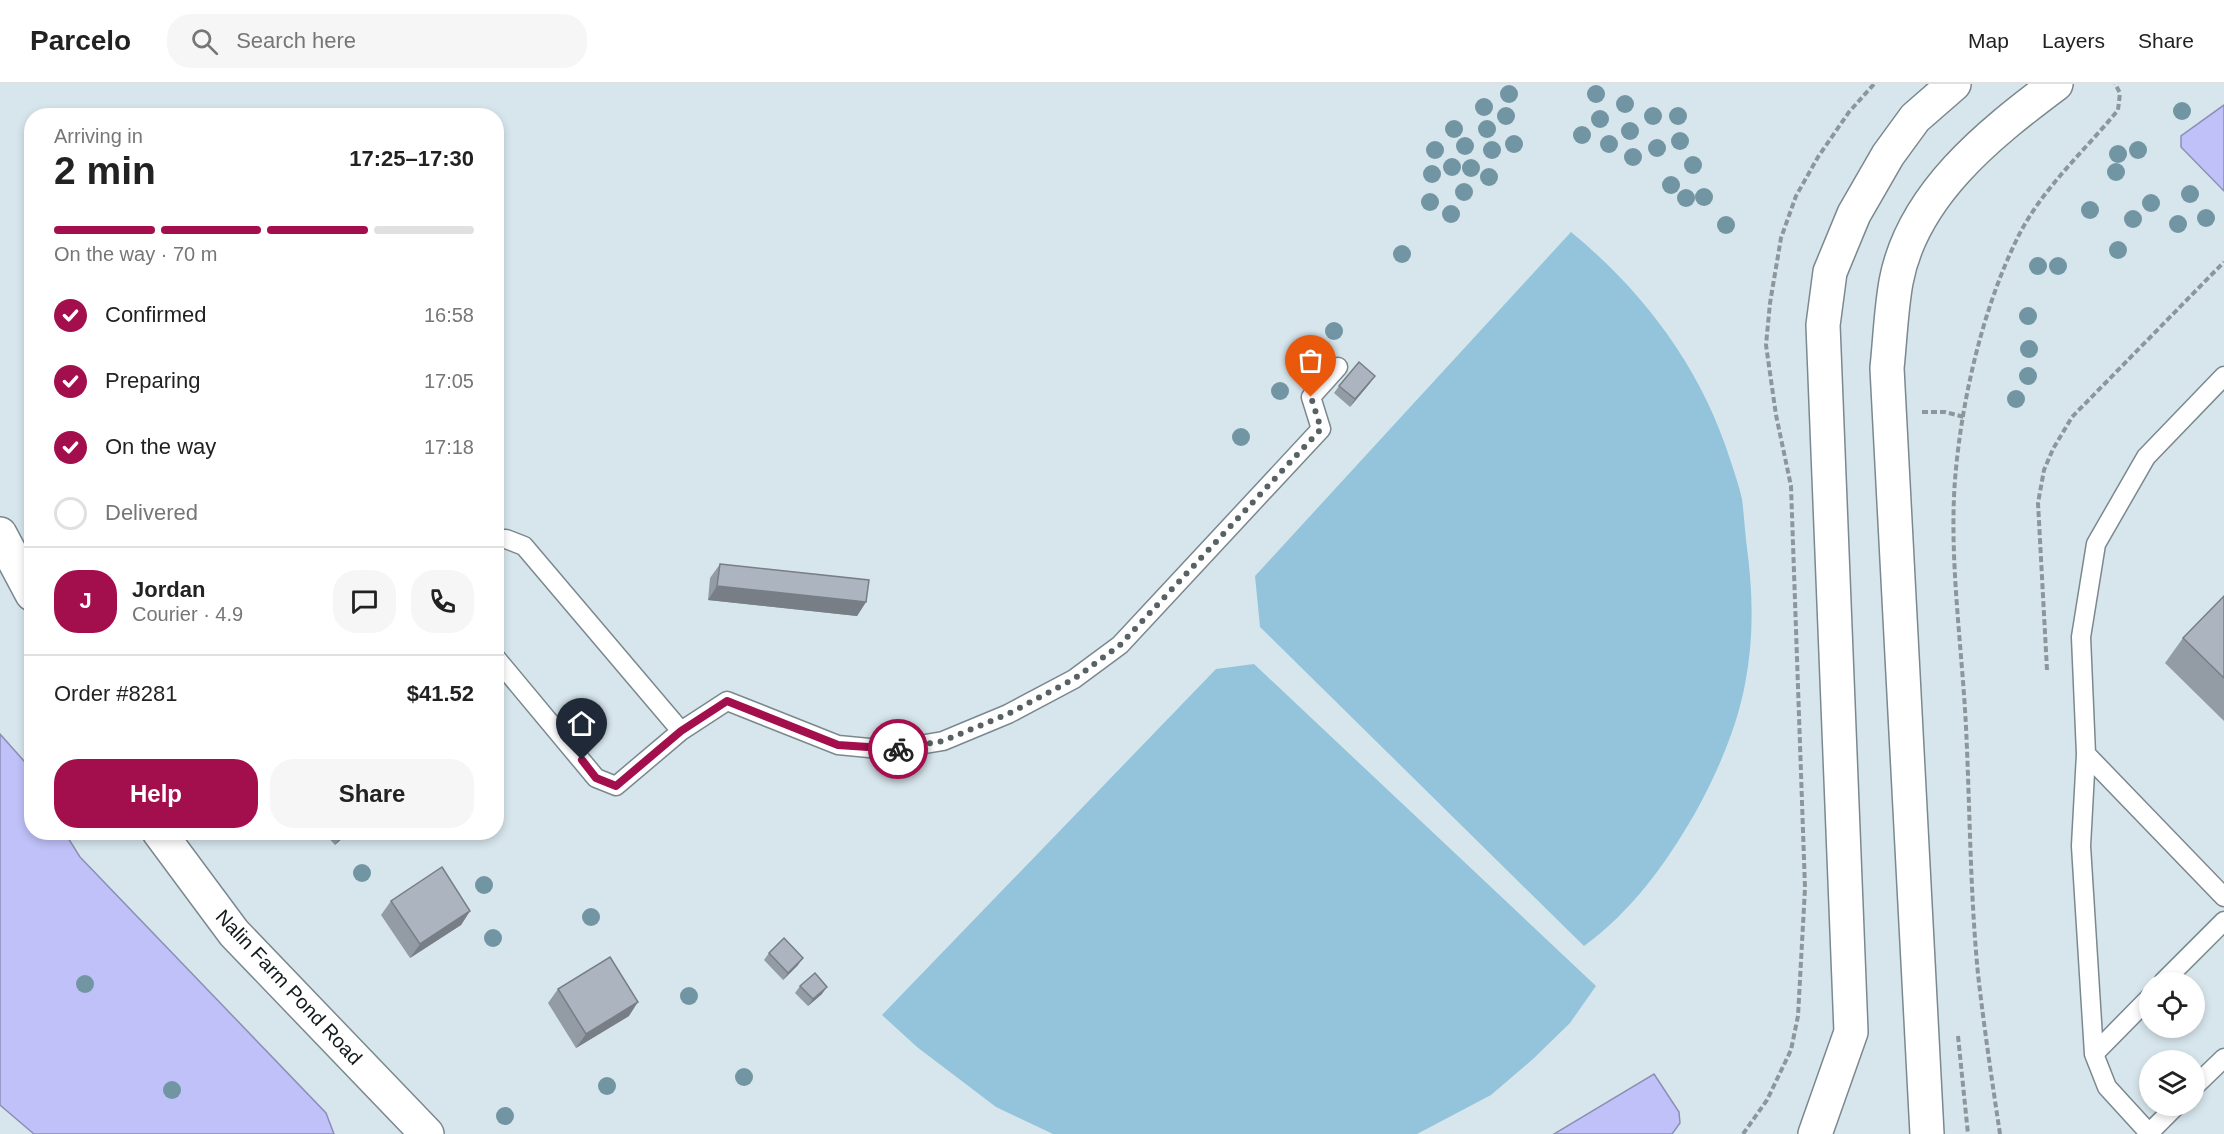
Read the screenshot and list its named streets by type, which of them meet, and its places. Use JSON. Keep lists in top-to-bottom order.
{
  "streets": {
    "street": ["Nalin Farm Pond Road"]
  },
  "page": {
    "header": "Parcelo",
    "search": "Search here",
    "nav": ["Map", "Layers", "Share"],
    "heading": ["2 min", "Arriving in", "17:25–17:30"],
    "panel": [
      "Jordan",
      "Courier · 4.9",
      "Order #8281",
      "$41.52"
    ],
    "bar": "On the way · 70 m",
    "list": [
      ["Confirmed", "16:58"],
      ["Preparing", "17:05"],
      ["On the way", "17:18"],
      "Delivered"
    ],
    "round": "J",
    "buttons": ["Help", "Share"]
  }
}
